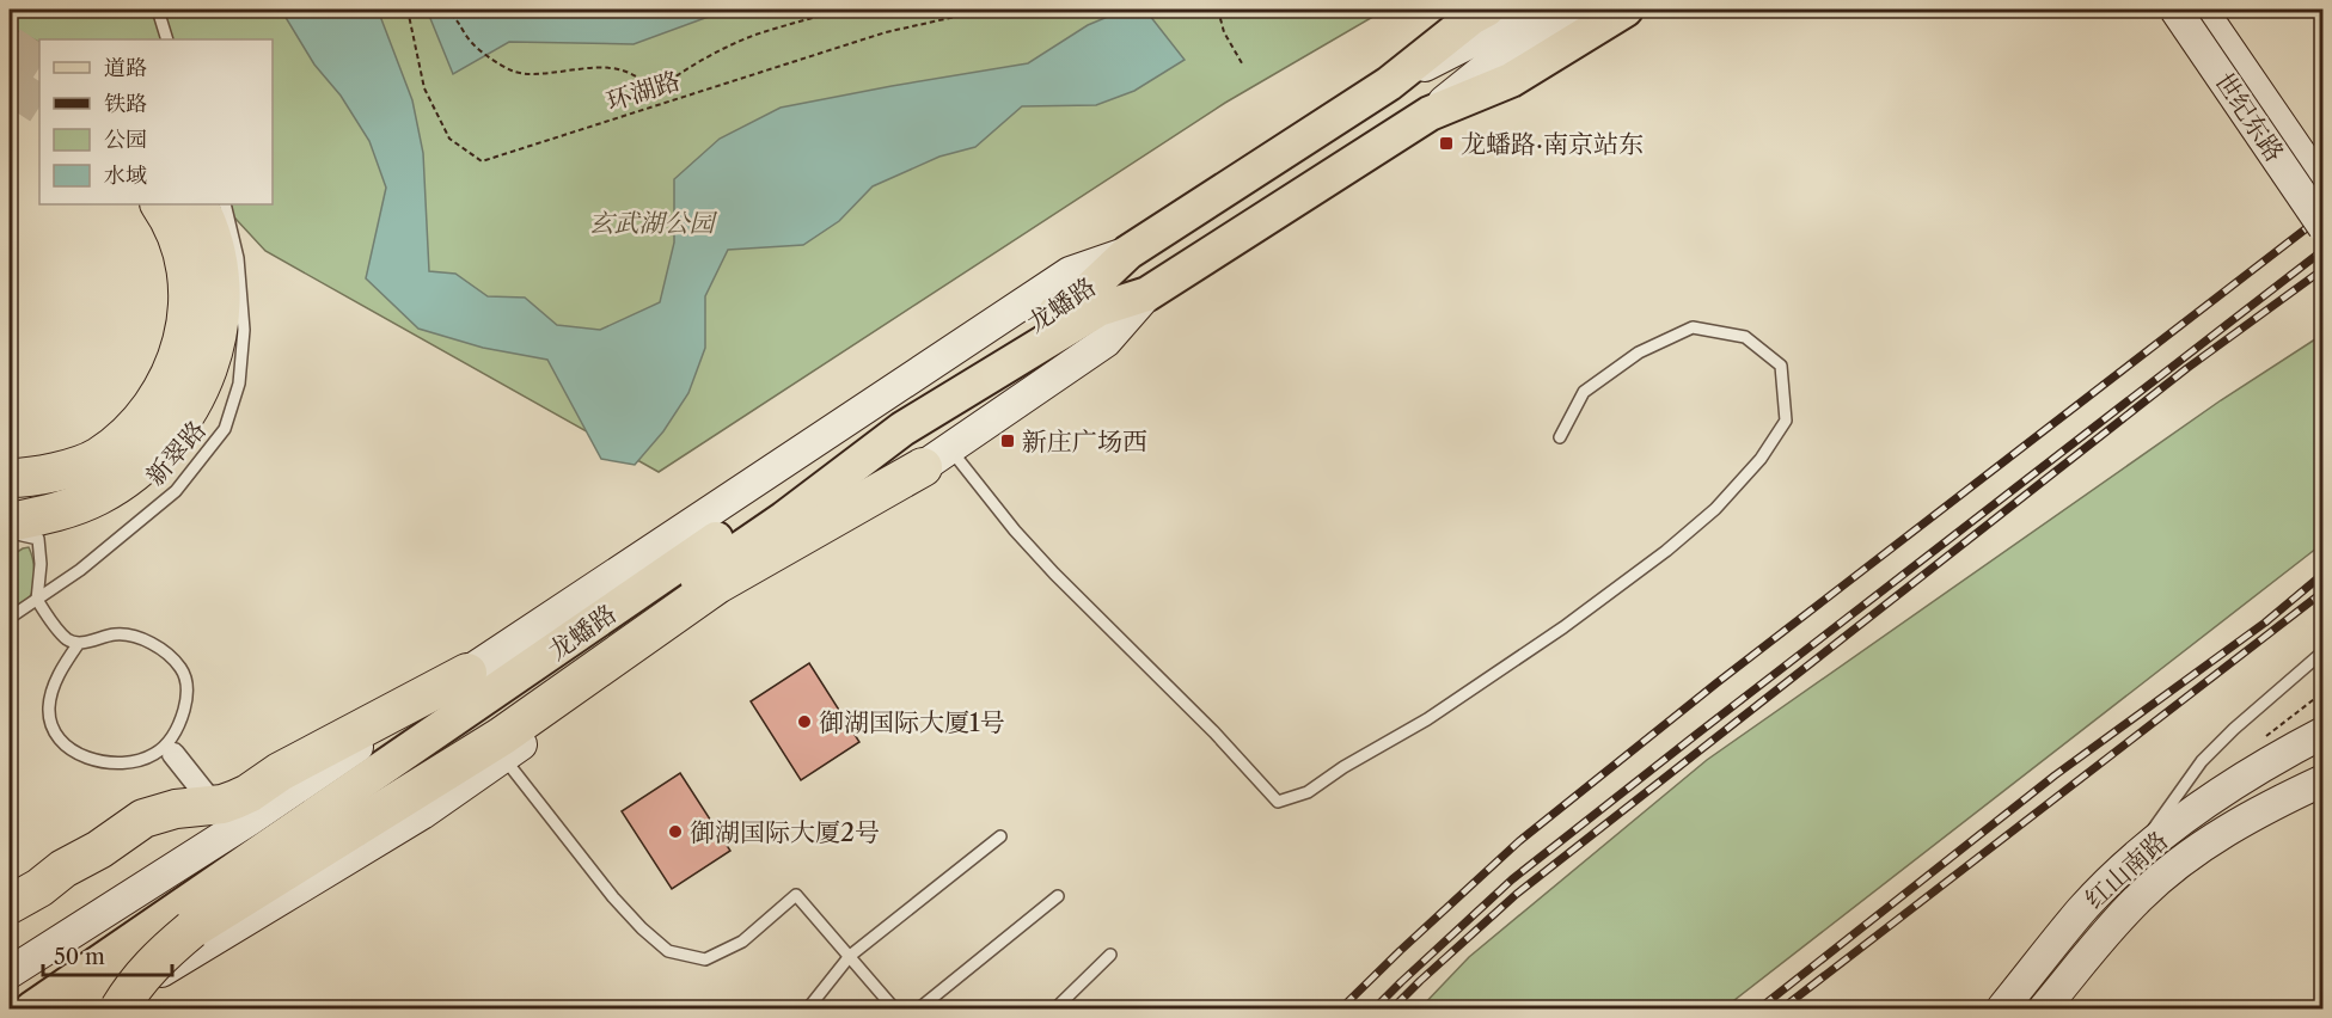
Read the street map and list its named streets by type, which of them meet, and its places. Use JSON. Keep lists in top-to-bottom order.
{
  "streets": {
    "main road": ["龙蟠路"],
    "street": ["世纪东路", "红山南路"],
    "lane": ["新翠路"],
    "path": ["环湖路"]
  },
  "parks": ["玄武湖公园"],
  "places": {
    "transit": ["龙蟠路·南京站东", "新庄广场西"],
    "other": ["御湖国际大厦1号", "御湖国际大厦2号"]
  },
  "legend": [
    "道路",
    "铁路",
    "公园",
    "水域"
  ],
  "scale_bar": "50 m"
}
